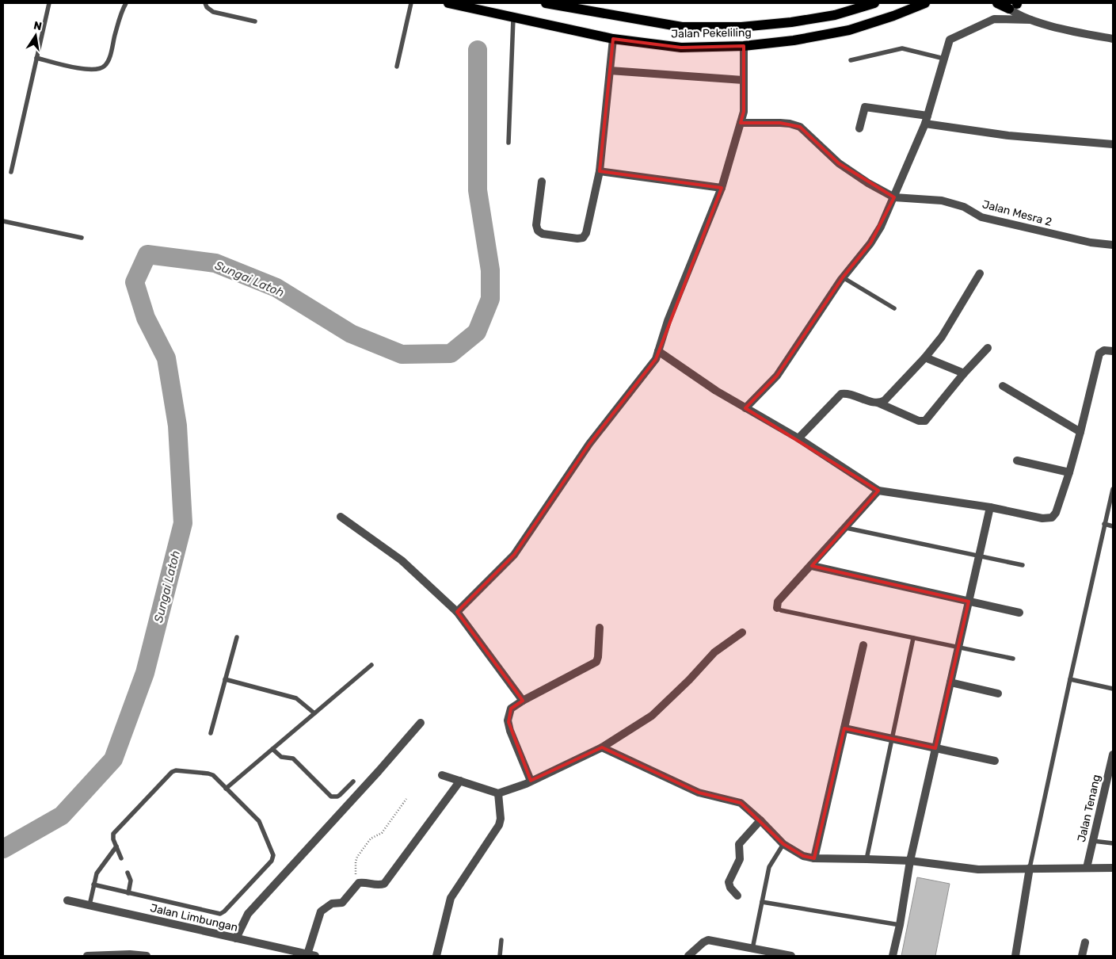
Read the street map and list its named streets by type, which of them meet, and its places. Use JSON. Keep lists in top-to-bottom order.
{
  "streets": {
    "main road": ["Jalan Pekeliling"],
    "street": ["Jalan Mesra 2", "Jalan Tenang", "Jalan Limbungan"]
  },
  "water": ["Sungai Latoh"],
  "north": "top"
}
